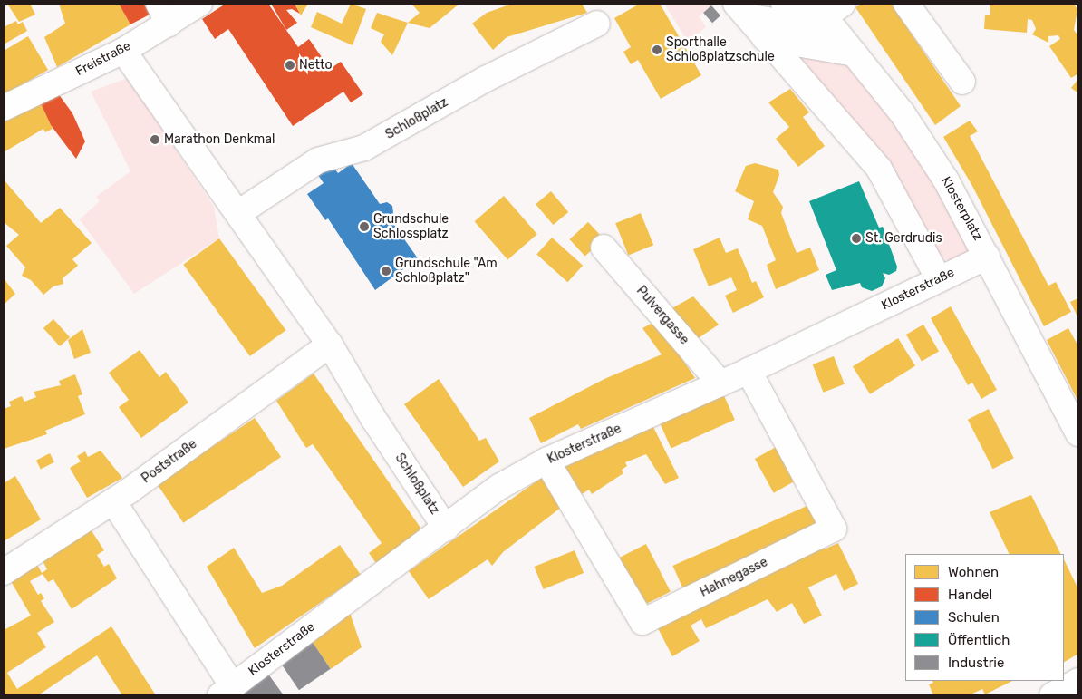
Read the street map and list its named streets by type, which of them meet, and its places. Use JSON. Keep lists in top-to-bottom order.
{
  "streets": {
    "street": [
      "Freistraße",
      "Schloßplatz",
      "Klosterplatz",
      "Klosterstraße",
      "Pulvergasse",
      "Poststraße",
      "Hahnegasse"
    ]
  },
  "crossings": [
    ["Freistraße", "Schloßplatz"],
    ["Schloßplatz", "Klosterstraße"],
    ["Schloßplatz", "Poststraße"],
    ["Klosterplatz", "Klosterstraße"],
    ["Klosterstraße", "Pulvergasse"],
    ["Klosterstraße", "Hahnegasse"]
  ],
  "places": [
    "Sporthalle Schloßplatzschule",
    "Netto",
    "Marathon Denkmal",
    "Grundschule Schlossplatz",
    "St. Gerdrudis",
    "Grundschule \"Am Schloßplatz\""
  ],
  "legend": [
    "Wohnen",
    "Handel",
    "Schulen",
    "Öffentlich",
    "Industrie"
  ]
}
